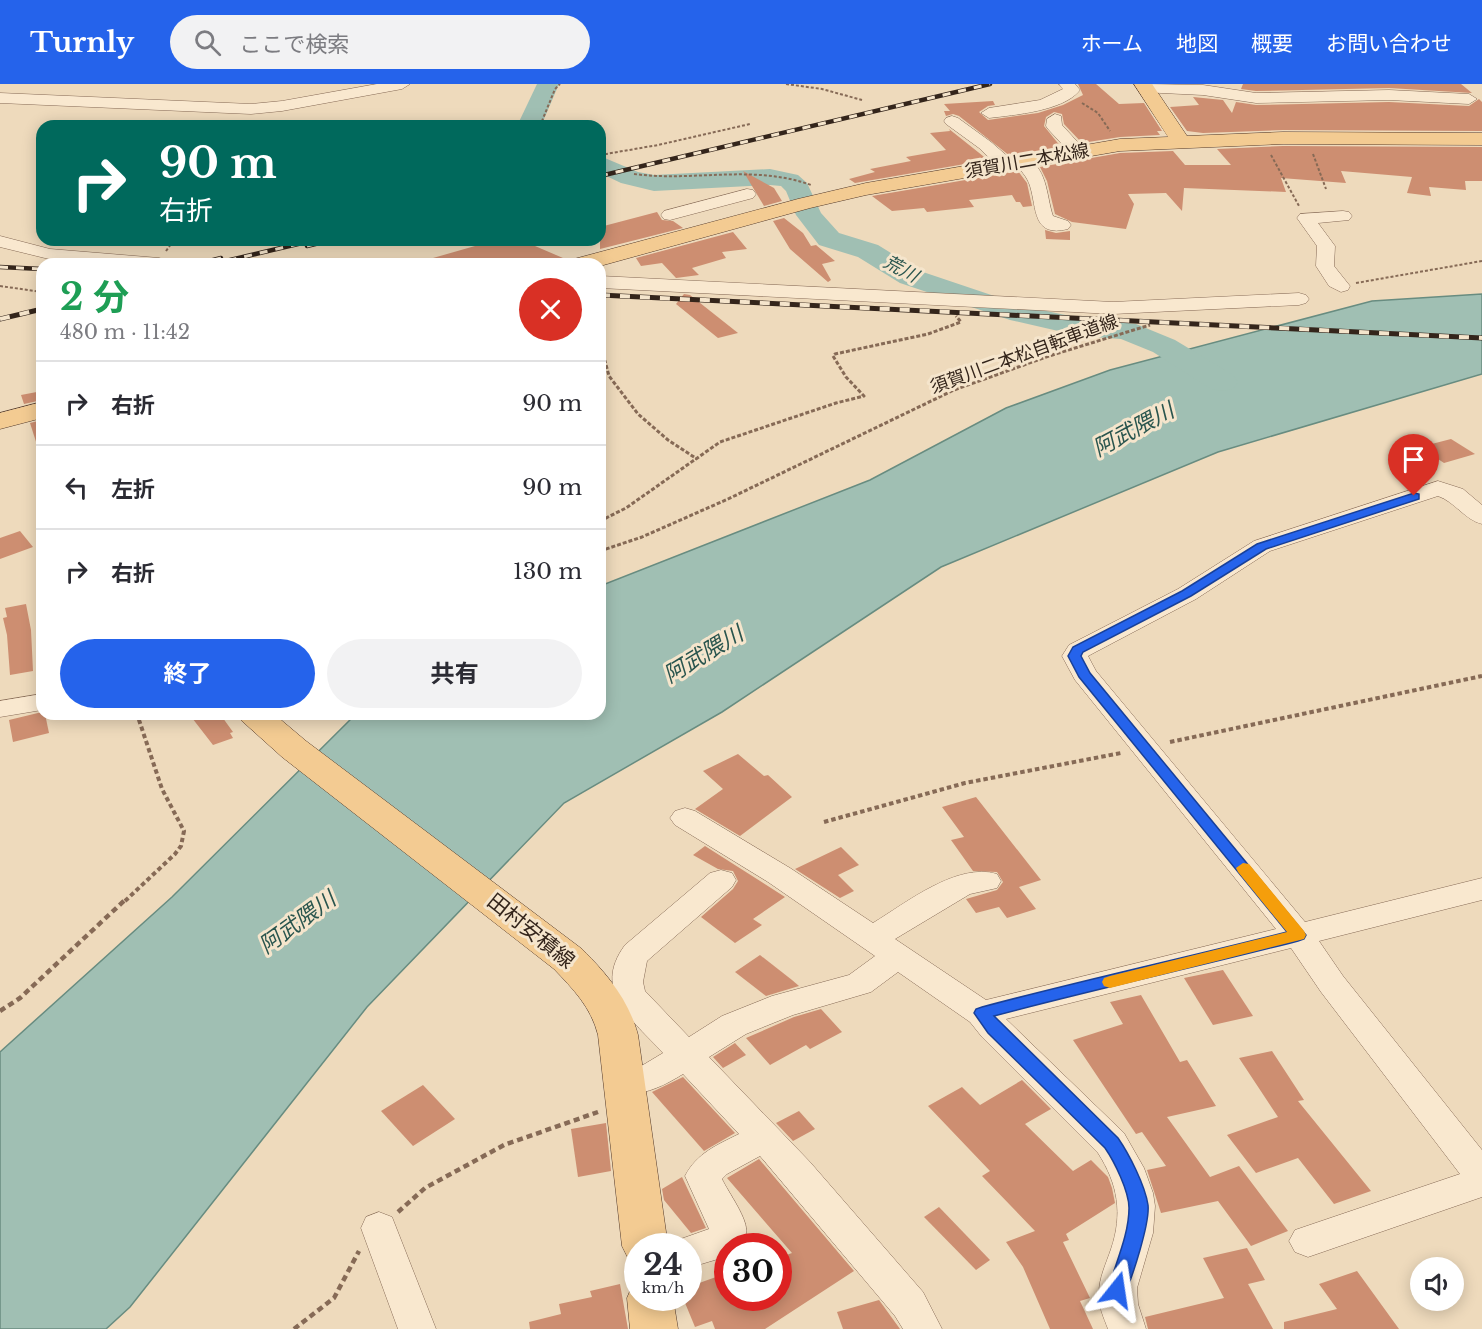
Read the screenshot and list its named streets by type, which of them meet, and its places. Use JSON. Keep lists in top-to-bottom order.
{
  "streets": {
    "main road": ["須賀川二本松線", "田村安積線"],
    "path": ["須賀川二本松自転車道線"]
  },
  "water": ["荒川", "阿武隈川"],
  "page": {
    "header": "Turnly",
    "search": "ここで検索",
    "nav": [
      "ホーム",
      "地図",
      "概要",
      "お問い合わせ"
    ],
    "turn": ["90 m", "右折"],
    "heading": ["2 分", "480 m · 11:42"],
    "list": [
      {
        "name": "右折",
        "value": "90 m"
      },
      {
        "name": "左折",
        "value": "90 m"
      },
      {
        "name": "右折",
        "value": "130 m"
      }
    ],
    "buttons": ["終了", "共有"],
    "speed": "24 km/h",
    "limit": "30"
  }
}
